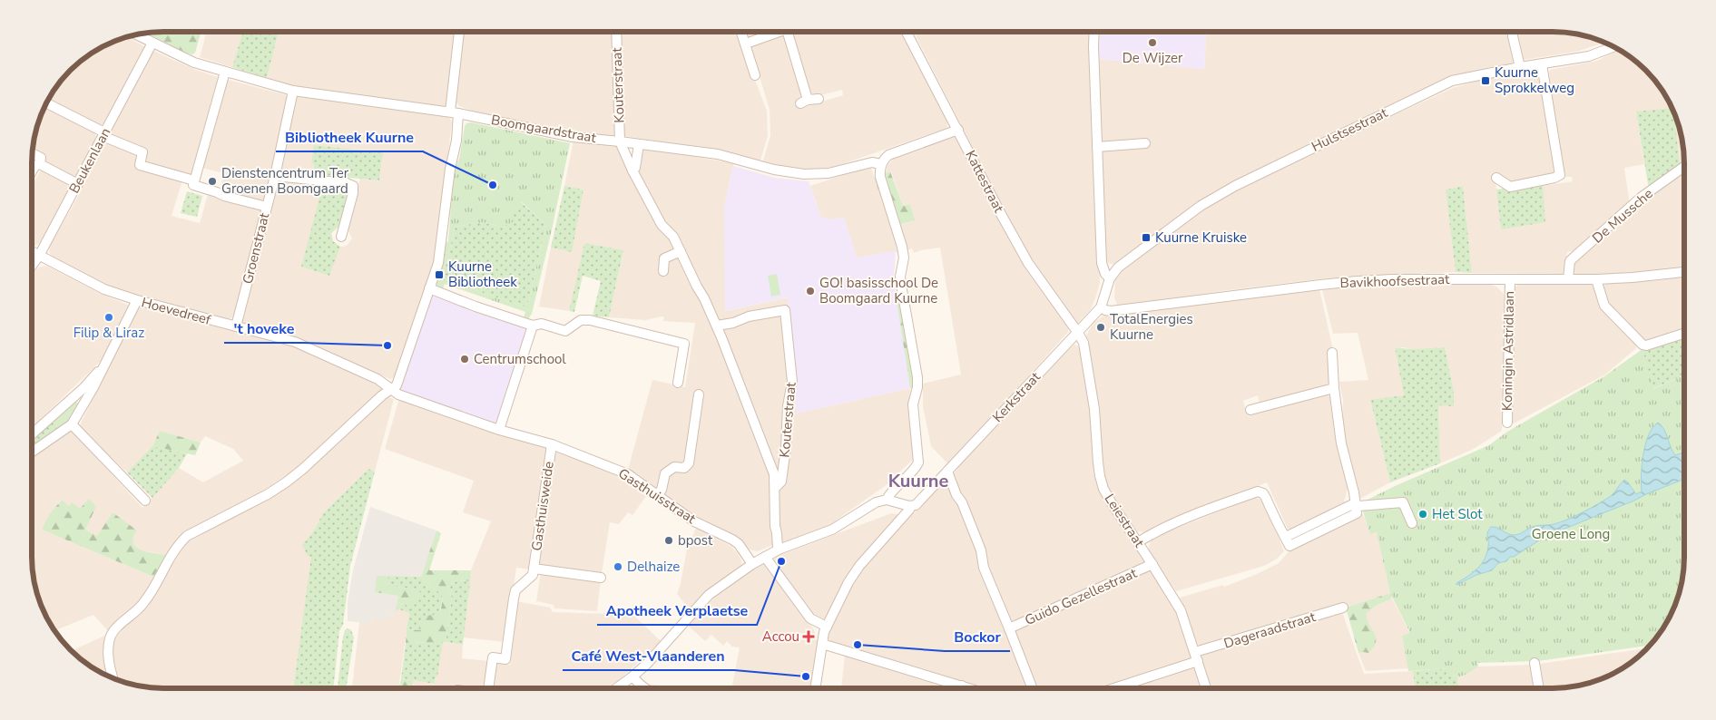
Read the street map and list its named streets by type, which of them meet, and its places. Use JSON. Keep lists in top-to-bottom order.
{
  "streets": {
    "street": [
      "Kouterstraat",
      "Boomgaardstraat",
      "Hulstsestraat",
      "Beukenlaan",
      "Kattestraat",
      "De Mussche",
      "Groenstraat",
      "Bavikhoofsestraat",
      "Hoevedreef",
      "Koningin Astridlaan",
      "Kerkstraat",
      "Gasthuisstraat",
      "Gasthuisweide",
      "Leiestraat",
      "Guido Gezellestraat",
      "Dageraadstraat"
    ]
  },
  "crossings": [
    ["Kouterstraat", "Boomgaardstraat"],
    ["Boomgaardstraat", "Beukenlaan"],
    ["Boomgaardstraat", "Groenstraat"],
    ["Hulstsestraat", "Kerkstraat"],
    ["Beukenlaan", "Hoevedreef"],
    ["Kattestraat", "Kerkstraat"],
    ["Kattestraat", "Leiestraat"],
    ["De Mussche", "Bavikhoofsestraat"],
    ["Groenstraat", "Hoevedreef"],
    ["Bavikhoofsestraat", "Koningin Astridlaan"],
    ["Bavikhoofsestraat", "Kerkstraat"],
    ["Hoevedreef", "Gasthuisstraat"],
    ["Kerkstraat", "Leiestraat"],
    ["Gasthuisstraat", "Gasthuisweide"],
    ["Leiestraat", "Guido Gezellestraat"],
    ["Leiestraat", "Dageraadstraat"]
  ],
  "districts": ["Kuurne"],
  "parks": ["Groene Long"],
  "places": {
    "other": [
      "De Wijzer",
      "Dienstencentrum Ter Groenen Boomgaard",
      "Bibliotheek Kuurne",
      "GO! basisschool De Boomgaard Kuurne",
      "Filip & Liraz",
      "TotalEnergies Kuurne",
      "'t hoveke",
      "Centrumschool",
      "Het Slot",
      "bpost",
      "Apotheek Verplaetse",
      "Delhaize",
      "Bockor",
      "Café West-Vlaanderen"
    ],
    "transit": ["Kuurne Sprokkelweg", "Kuurne Kruiske", "Kuurne Bibliotheek"],
    "health": ["Accou"]
  }
}
